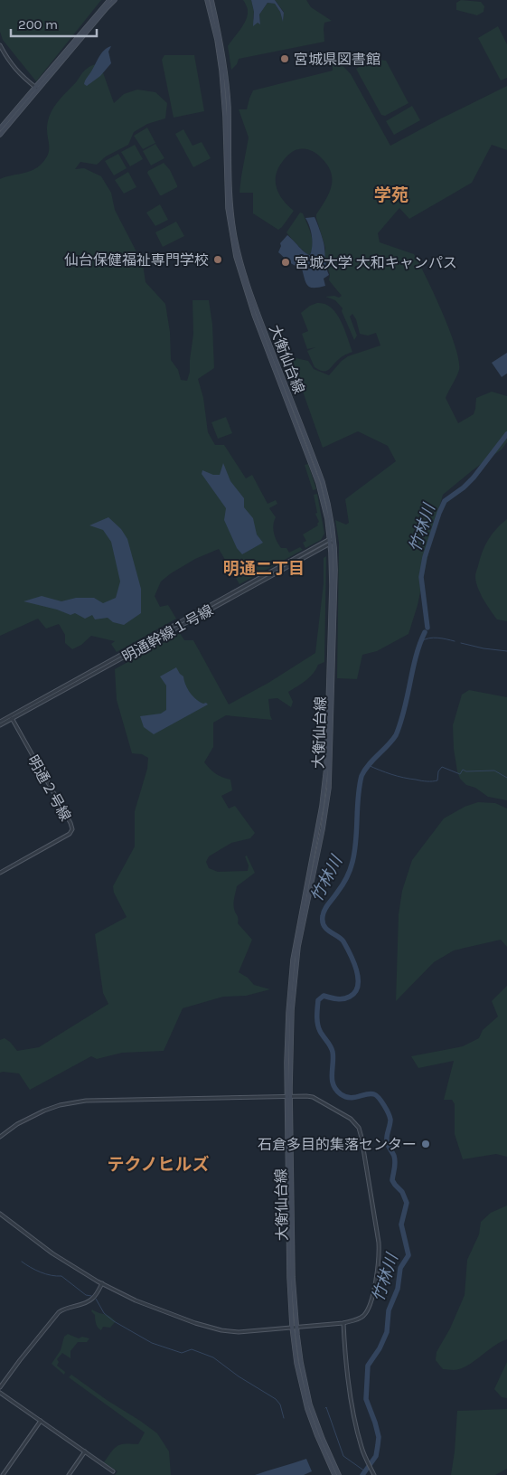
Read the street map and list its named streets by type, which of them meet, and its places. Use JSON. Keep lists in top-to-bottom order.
{
  "streets": {
    "main road": ["大衡仙台線"],
    "street": ["明通幹線１号線", "明通２号線"]
  },
  "crossings": [
    ["大衡仙台線", "明通幹線１号線"],
    ["明通幹線１号線", "明通２号線"]
  ],
  "districts": ["学苑", "明通二丁目", "テクノヒルズ"],
  "water": ["竹林川"],
  "places": [
    "宮城県図書館",
    "仙台保健福祉専門学校",
    "宮城大学 大和キャンパス",
    "石倉多目的集落センター"
  ],
  "scale_bar": "200 m"
}
